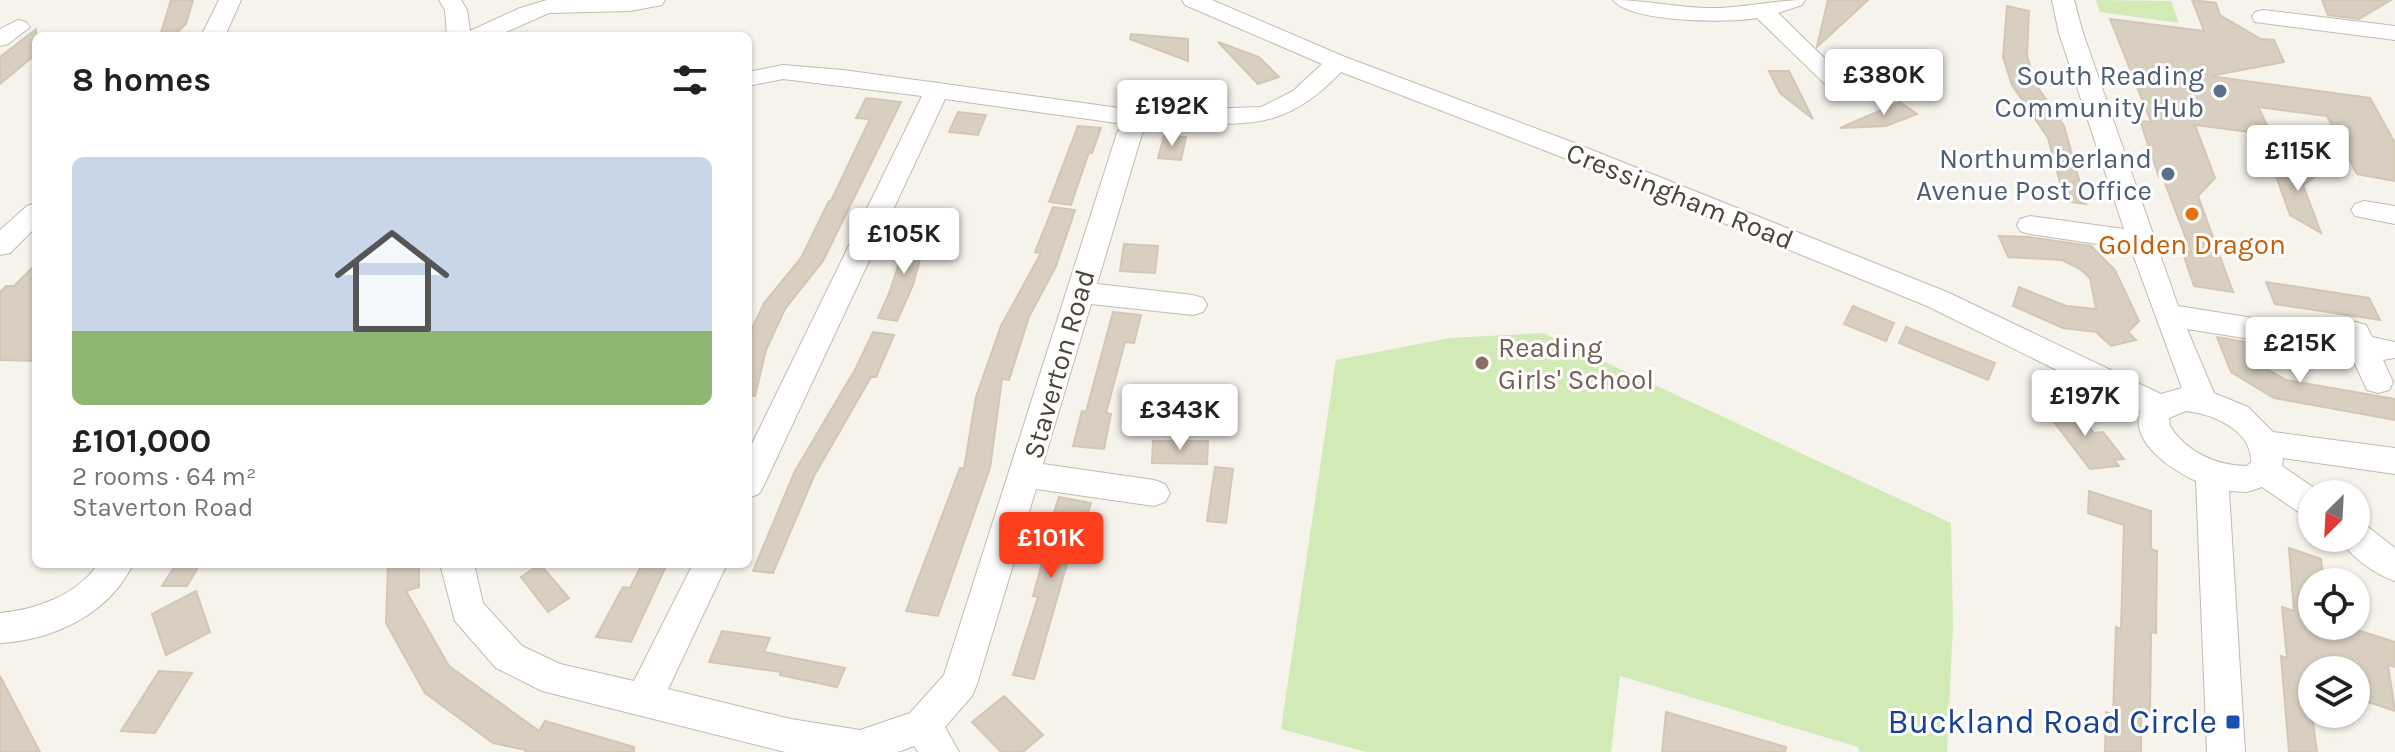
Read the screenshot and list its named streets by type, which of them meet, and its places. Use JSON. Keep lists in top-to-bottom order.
{
  "streets": {
    "street": ["Cressingham Road", "Staverton Road"]
  },
  "places": {
    "other": [
      "South Reading Community Hub",
      "Northumberland Avenue Post Office",
      "Golden Dragon",
      "Reading Girls' School"
    ],
    "transit": ["Buckland Road Circle"]
  },
  "north": "bottom left",
  "page": {
    "heading": "8 homes",
    "price": [
      "£380K",
      "£192K",
      "£115K",
      "£105K",
      "£215K",
      "£197K",
      "£343K",
      "£101K"
    ],
    "list": [
      {
        "name": "£101,000",
        "note": "2 rooms · 64 m² · Staverton Road"
      }
    ]
  }
}
